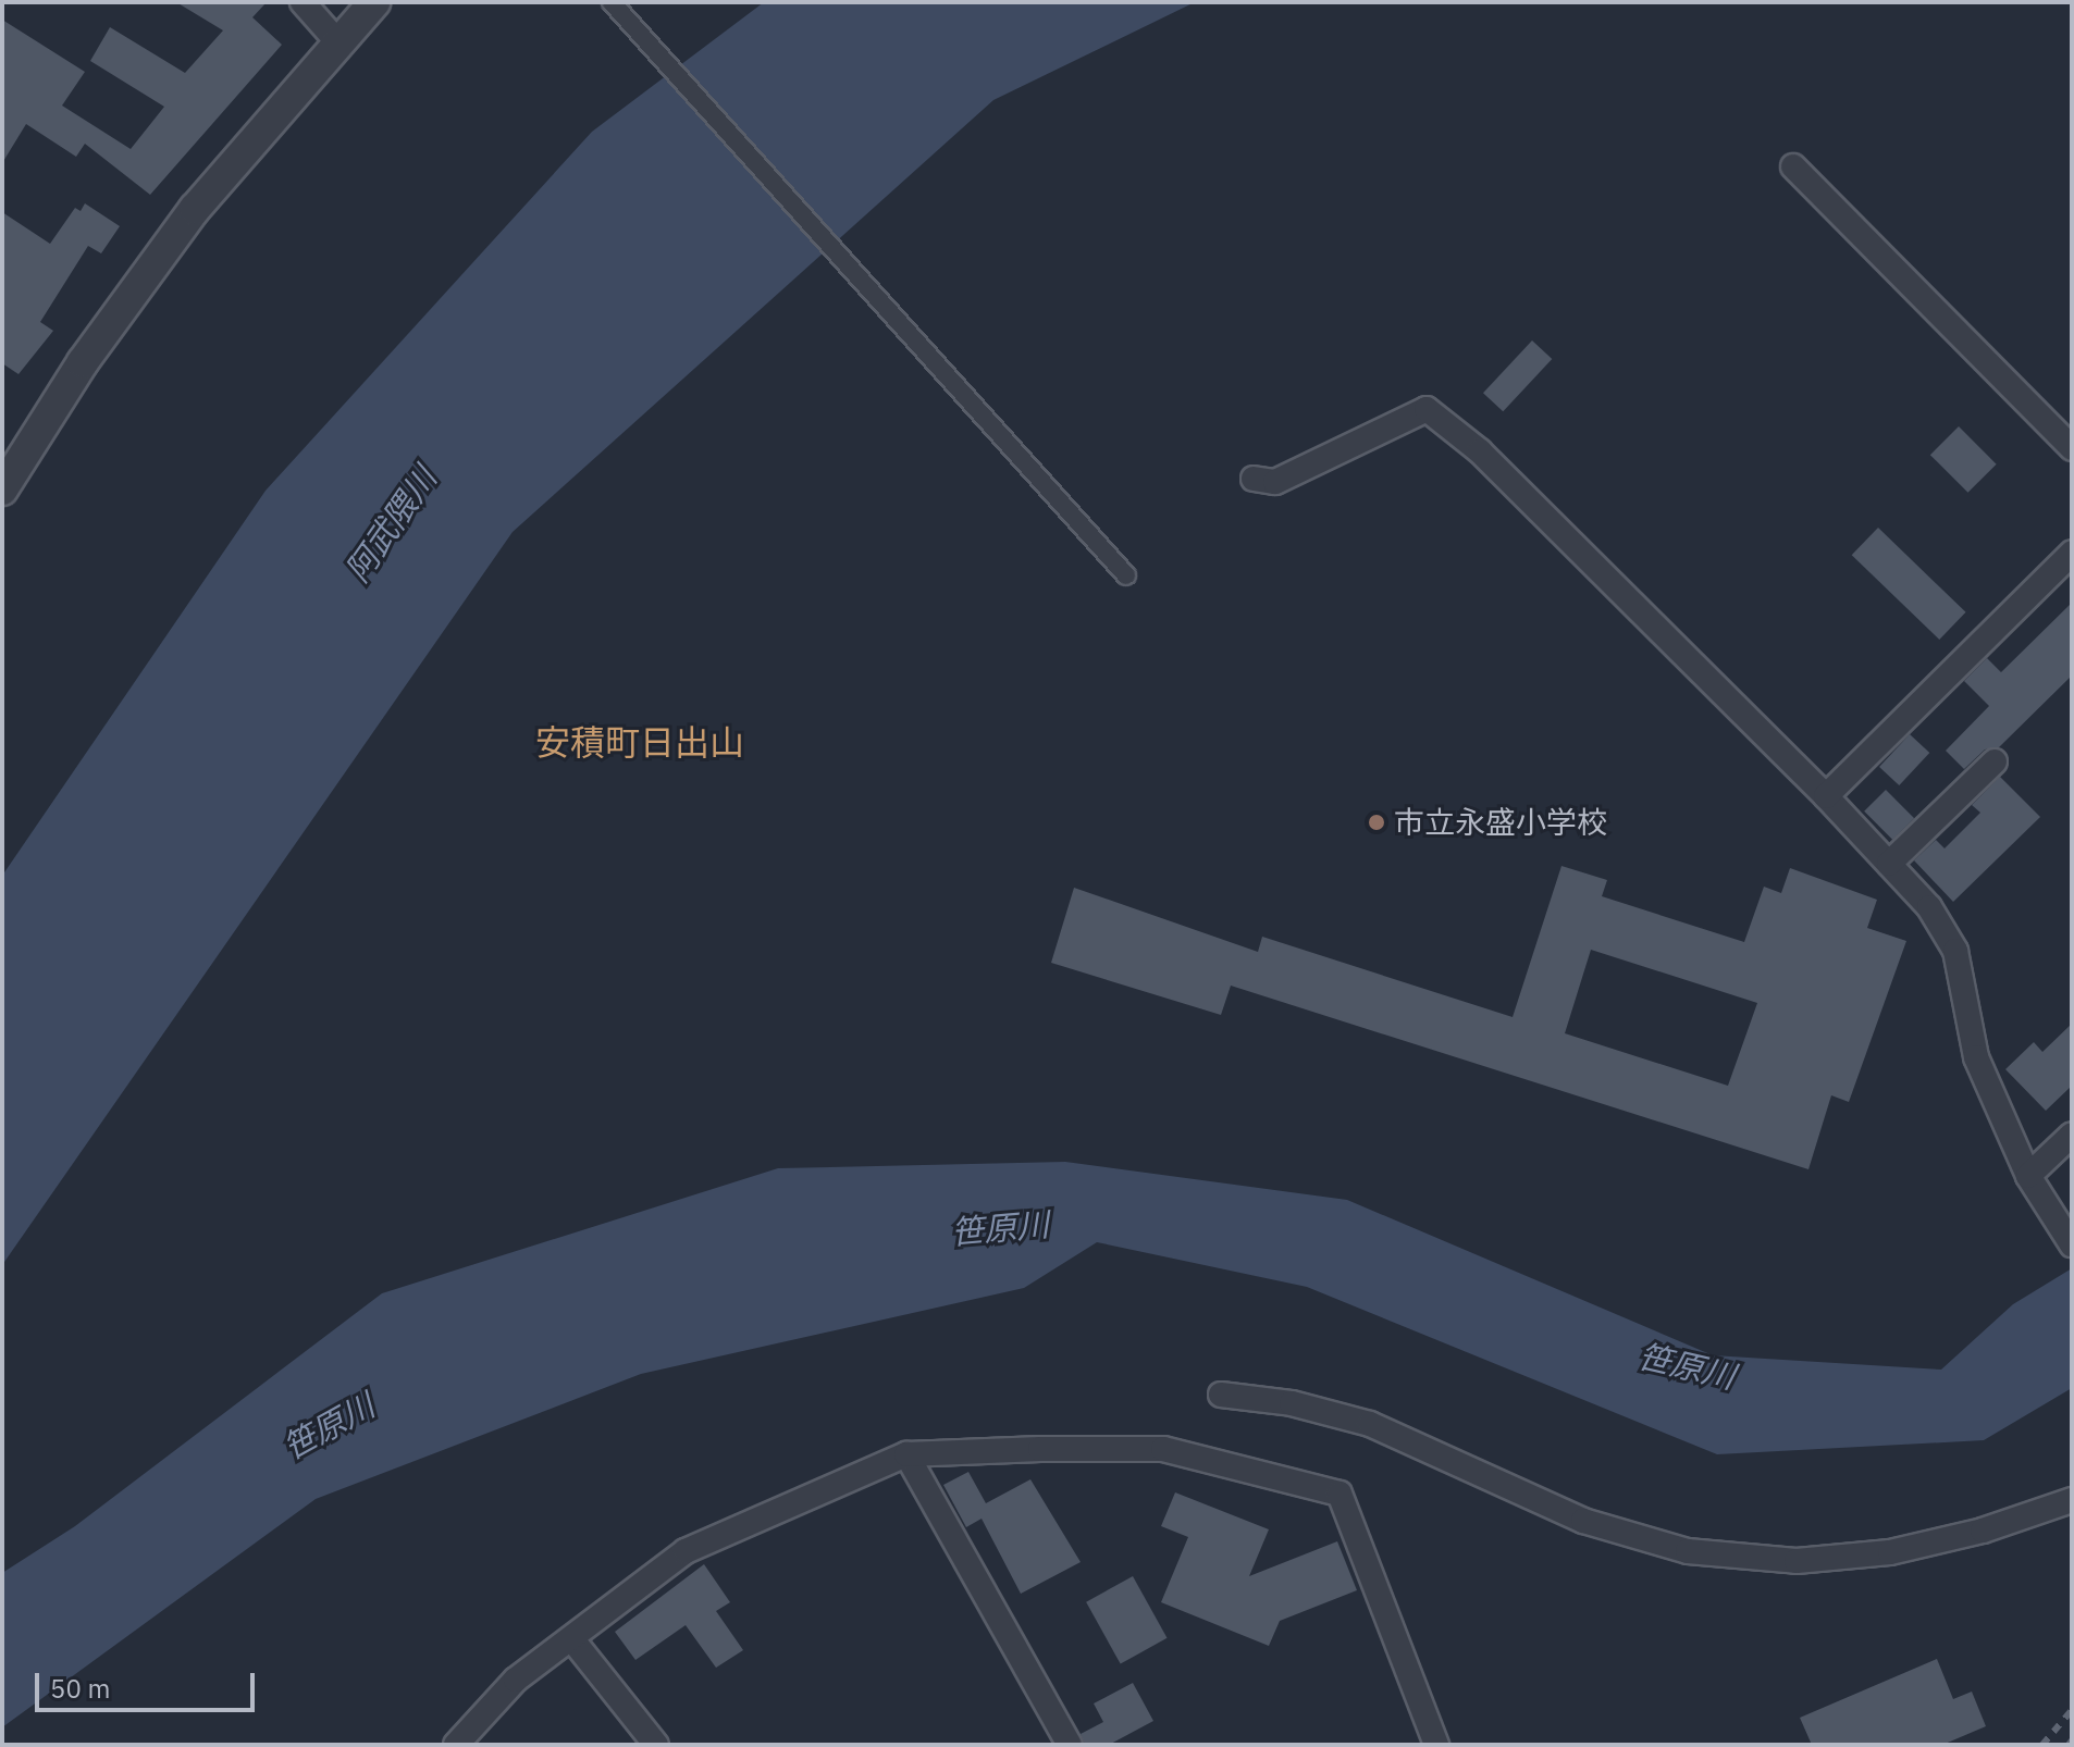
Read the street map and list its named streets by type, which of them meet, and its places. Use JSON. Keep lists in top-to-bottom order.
{
  "districts": ["安積町日出山"],
  "water": ["阿武隈川", "笹原川"],
  "places": ["市立永盛小学校"],
  "scale_bar": "50 m"
}
